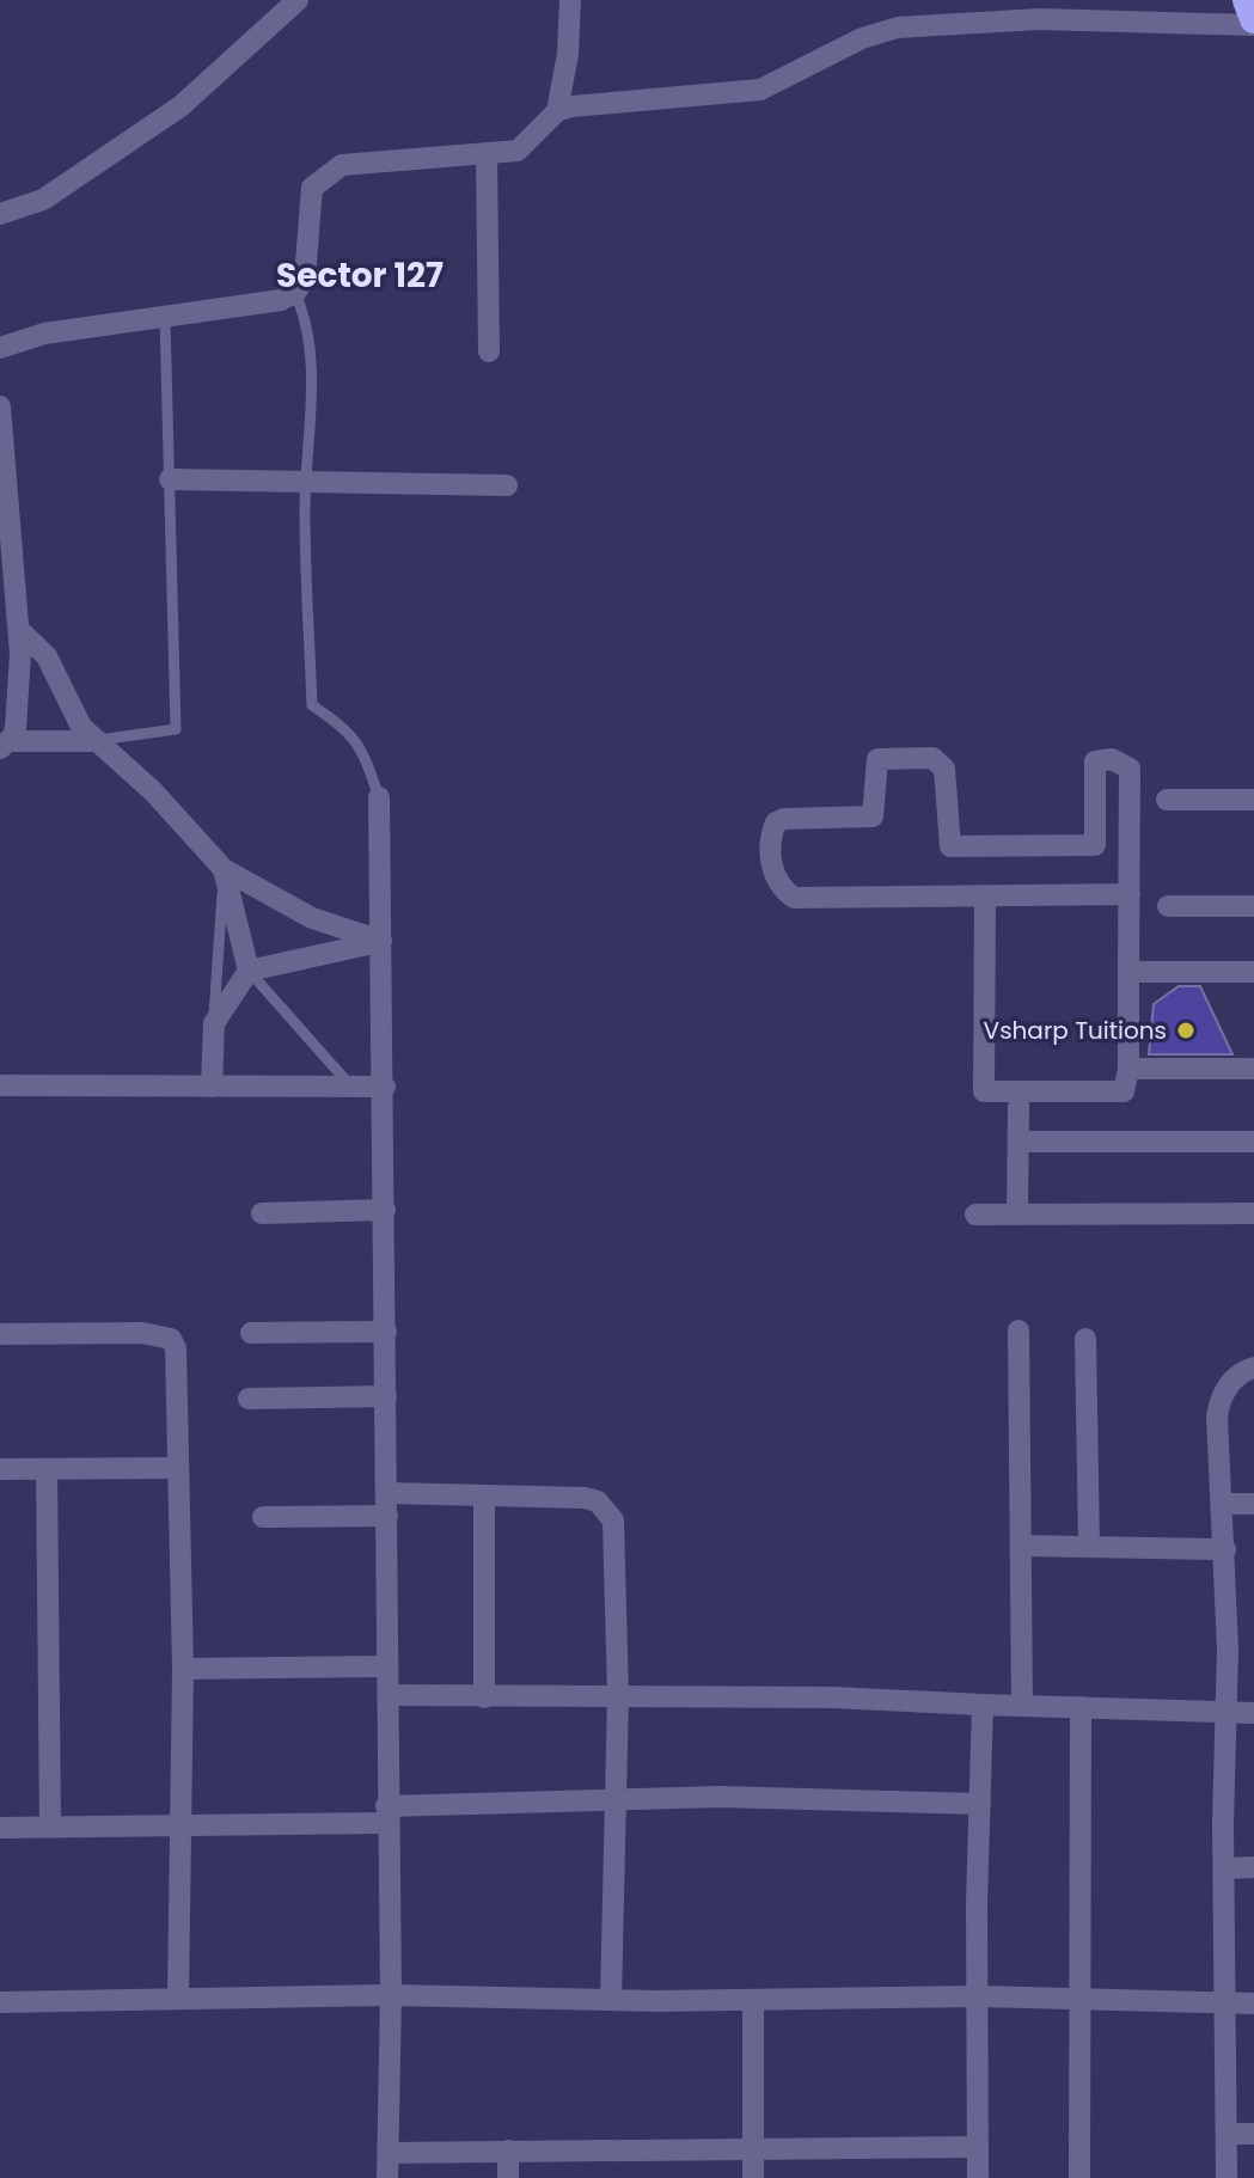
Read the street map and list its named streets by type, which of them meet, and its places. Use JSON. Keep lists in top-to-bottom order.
{
  "districts": ["Sector 127"],
  "places": ["Vsharp Tuitions"]
}
